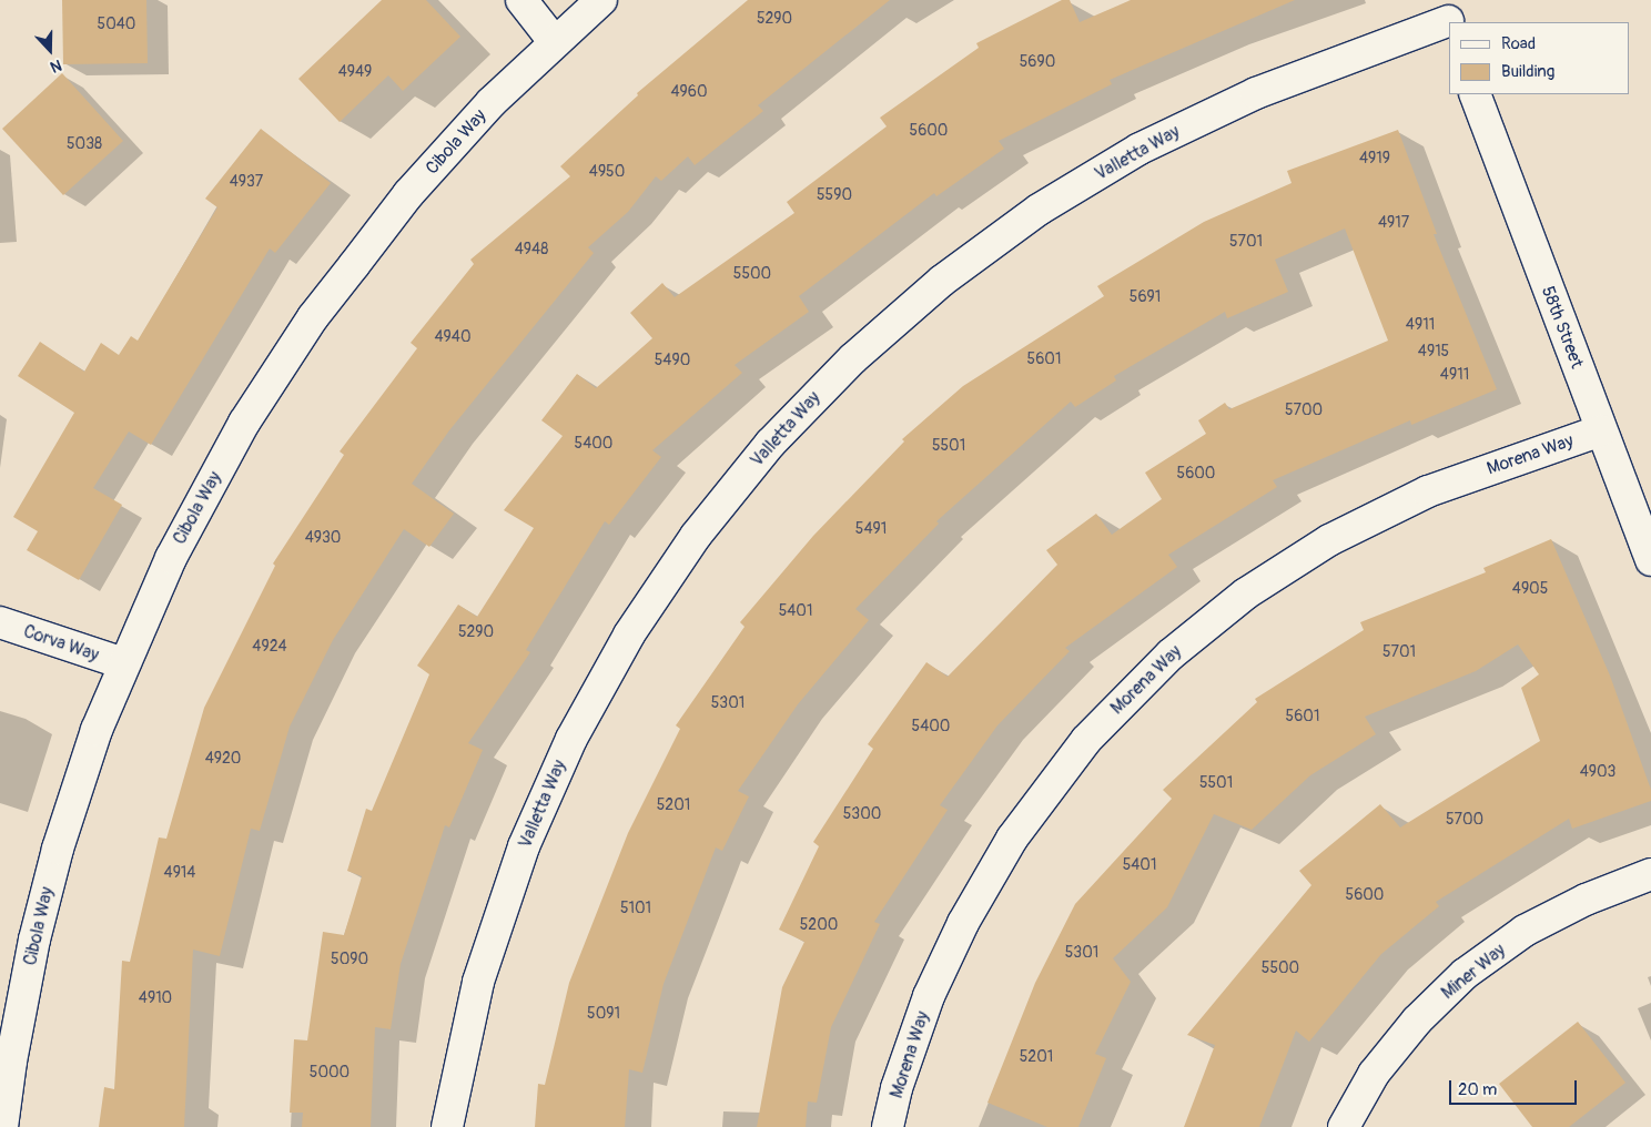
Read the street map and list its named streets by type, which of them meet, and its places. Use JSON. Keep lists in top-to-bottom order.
{
  "streets": {
    "street": [
      "Cibola Way",
      "Valletta Way",
      "58th Street",
      "Morena Way",
      "Corva Way",
      "Miner Way"
    ]
  },
  "crossings": [
    ["Cibola Way", "Corva Way"],
    ["58th Street", "Morena Way"]
  ],
  "house_numbers": [
    "5290",
    "5040",
    "5690",
    "4949",
    "4960",
    "5600",
    "5038",
    "4919",
    "4950",
    "4937",
    "5590",
    "4917",
    "5701",
    "4948",
    "5500",
    "5691",
    "4911",
    "4940",
    "4915",
    "5601",
    "5490",
    "4911",
    "5700",
    "5400",
    "5501",
    "5600",
    "5491",
    "4930",
    "4905",
    "5401",
    "5290",
    "4924",
    "5701",
    "5301",
    "5601",
    "5400",
    "4920",
    "4903",
    "5501",
    "5201",
    "5300",
    "5700",
    "5401",
    "4914",
    "5600",
    "5101",
    "5200",
    "5301",
    "5090",
    "5500",
    "4910",
    "5091",
    "5201",
    "5000"
  ],
  "legend": ["Road", "Building"],
  "scale_bar": "20 m",
  "north": "bottom"
}
